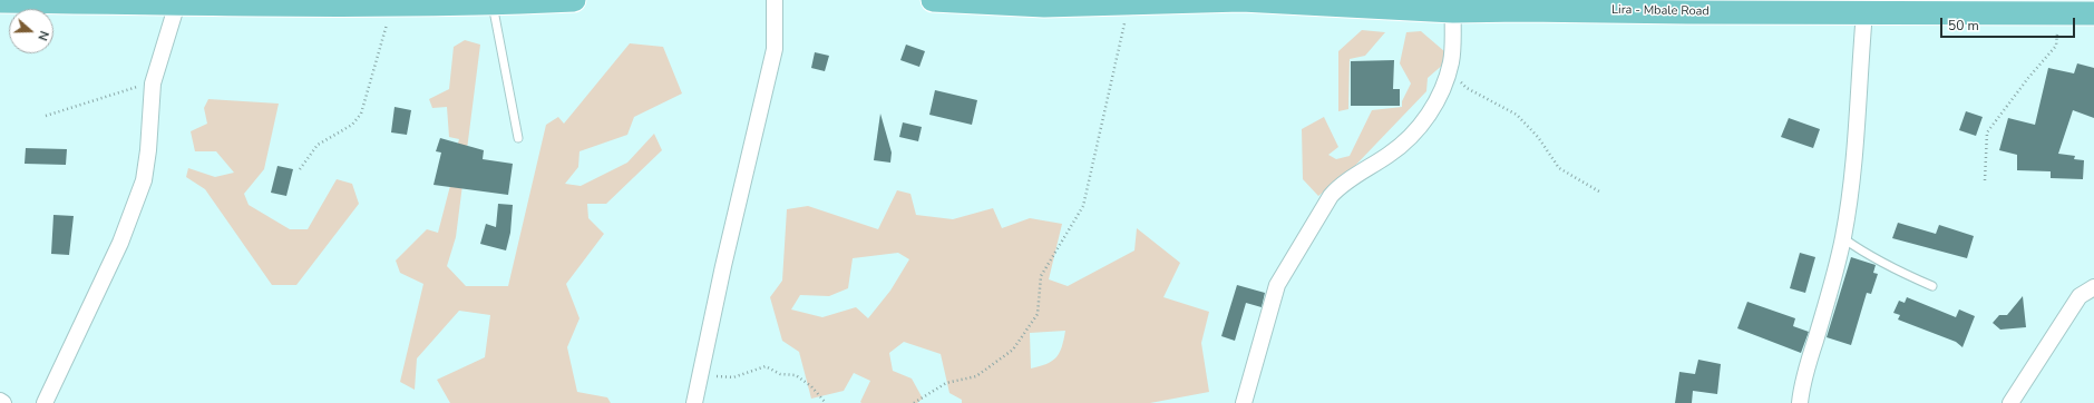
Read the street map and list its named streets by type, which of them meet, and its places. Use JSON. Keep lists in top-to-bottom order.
{
  "streets": {
    "main road": ["Lira - Mbale Road"]
  },
  "scale_bar": "50 m",
  "north": "right"
}
